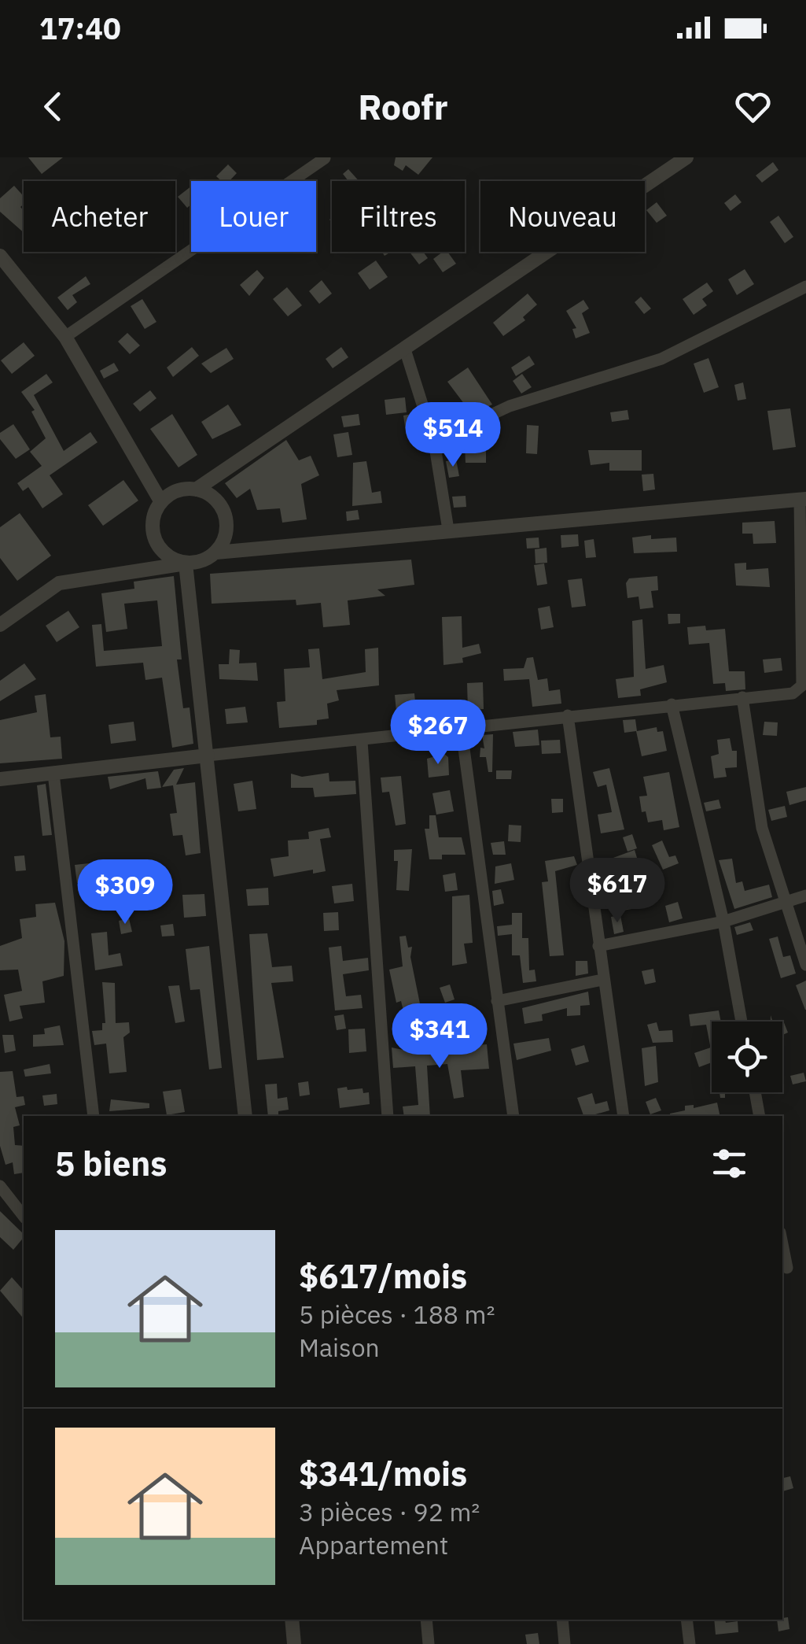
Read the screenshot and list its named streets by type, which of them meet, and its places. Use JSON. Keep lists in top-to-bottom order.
{
  "page": {
    "status": "17:40",
    "header": "Roofr",
    "chip": [
      "Acheter",
      "Louer",
      "Filtres",
      "Nouveau"
    ],
    "price": [
      "$514",
      "$267",
      "$617",
      "$309",
      "$341"
    ],
    "heading": "5 biens",
    "list": [
      {
        "name": "$617/mois",
        "note": "5 pièces · 188 m² · Maison"
      },
      {
        "name": "$341/mois",
        "note": "3 pièces · 92 m² · Appartement"
      }
    ]
  }
}
